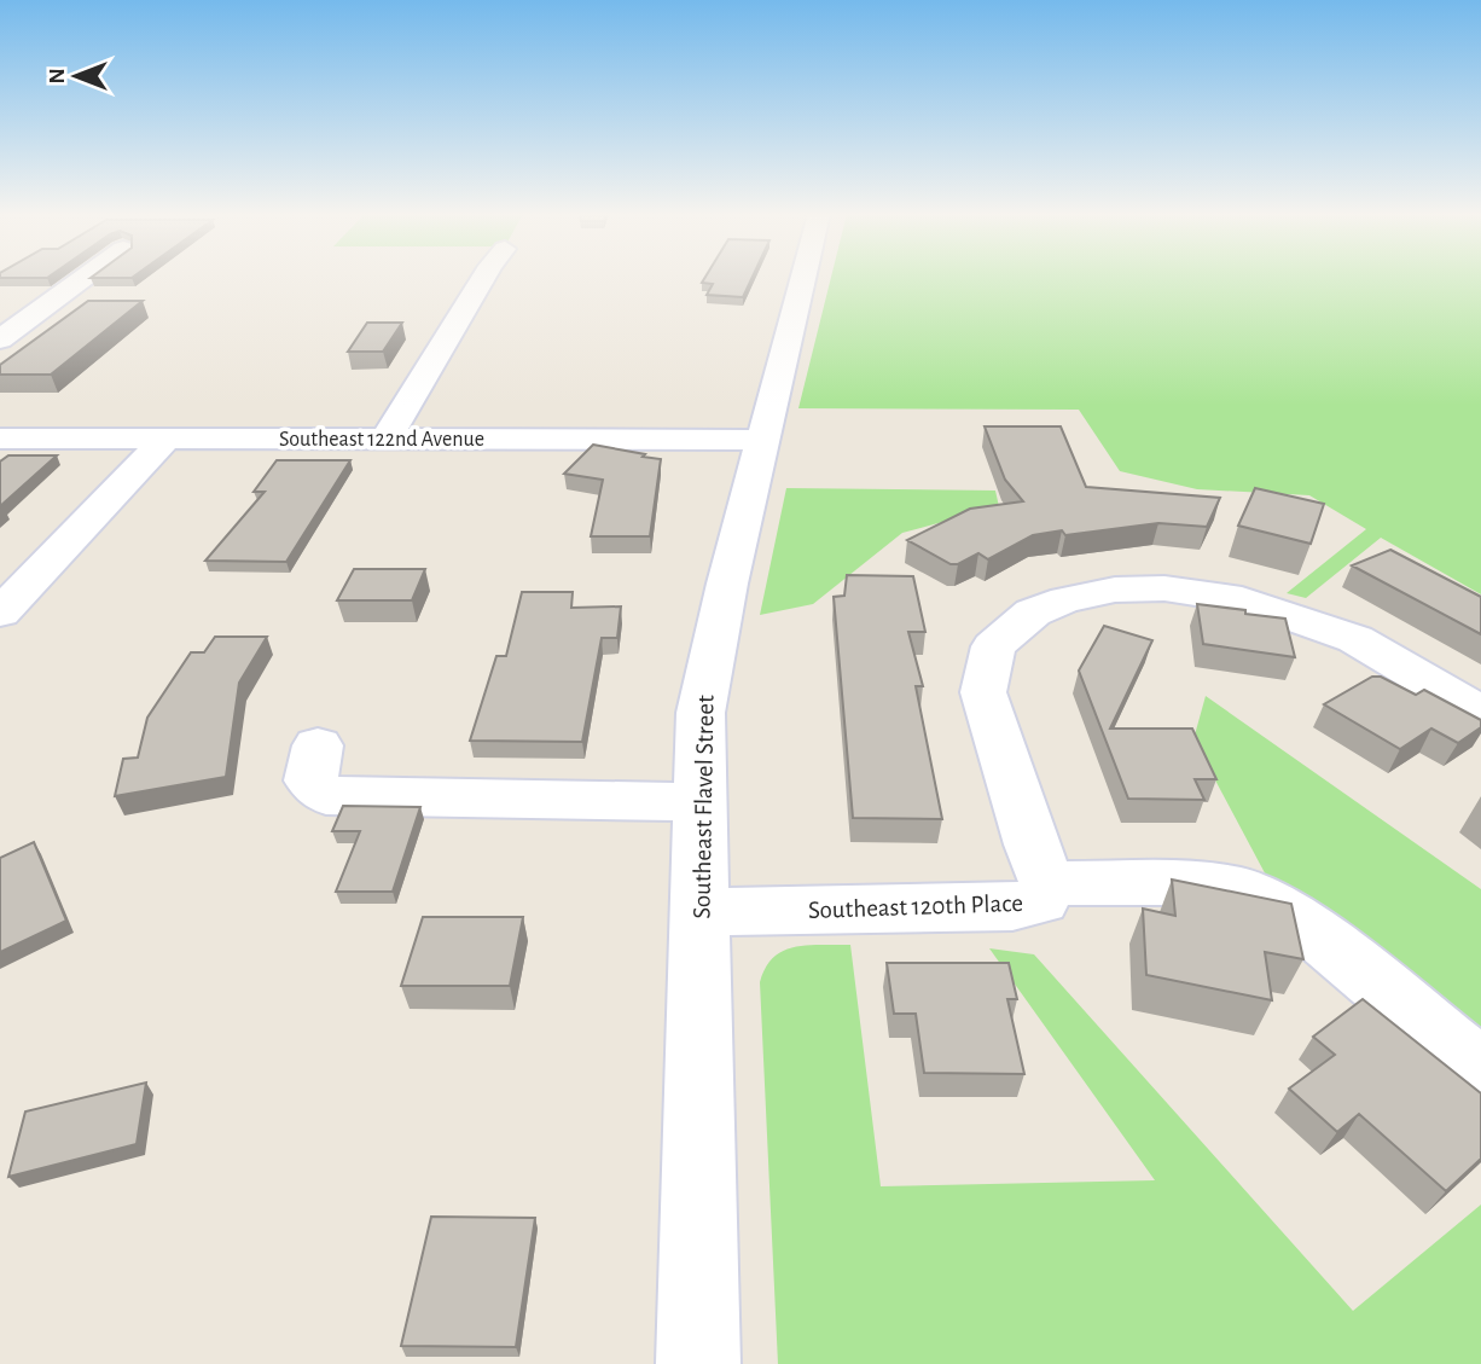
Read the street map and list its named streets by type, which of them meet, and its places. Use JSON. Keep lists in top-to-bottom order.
{
  "streets": {
    "street": ["Southeast 122nd Avenue", "Southeast Flavel Street", "Southeast 120th Place"]
  },
  "crossings": [
    ["Southeast 122nd Avenue", "Southeast Flavel Street"],
    ["Southeast Flavel Street", "Southeast 120th Place"]
  ],
  "north": "left"
}
